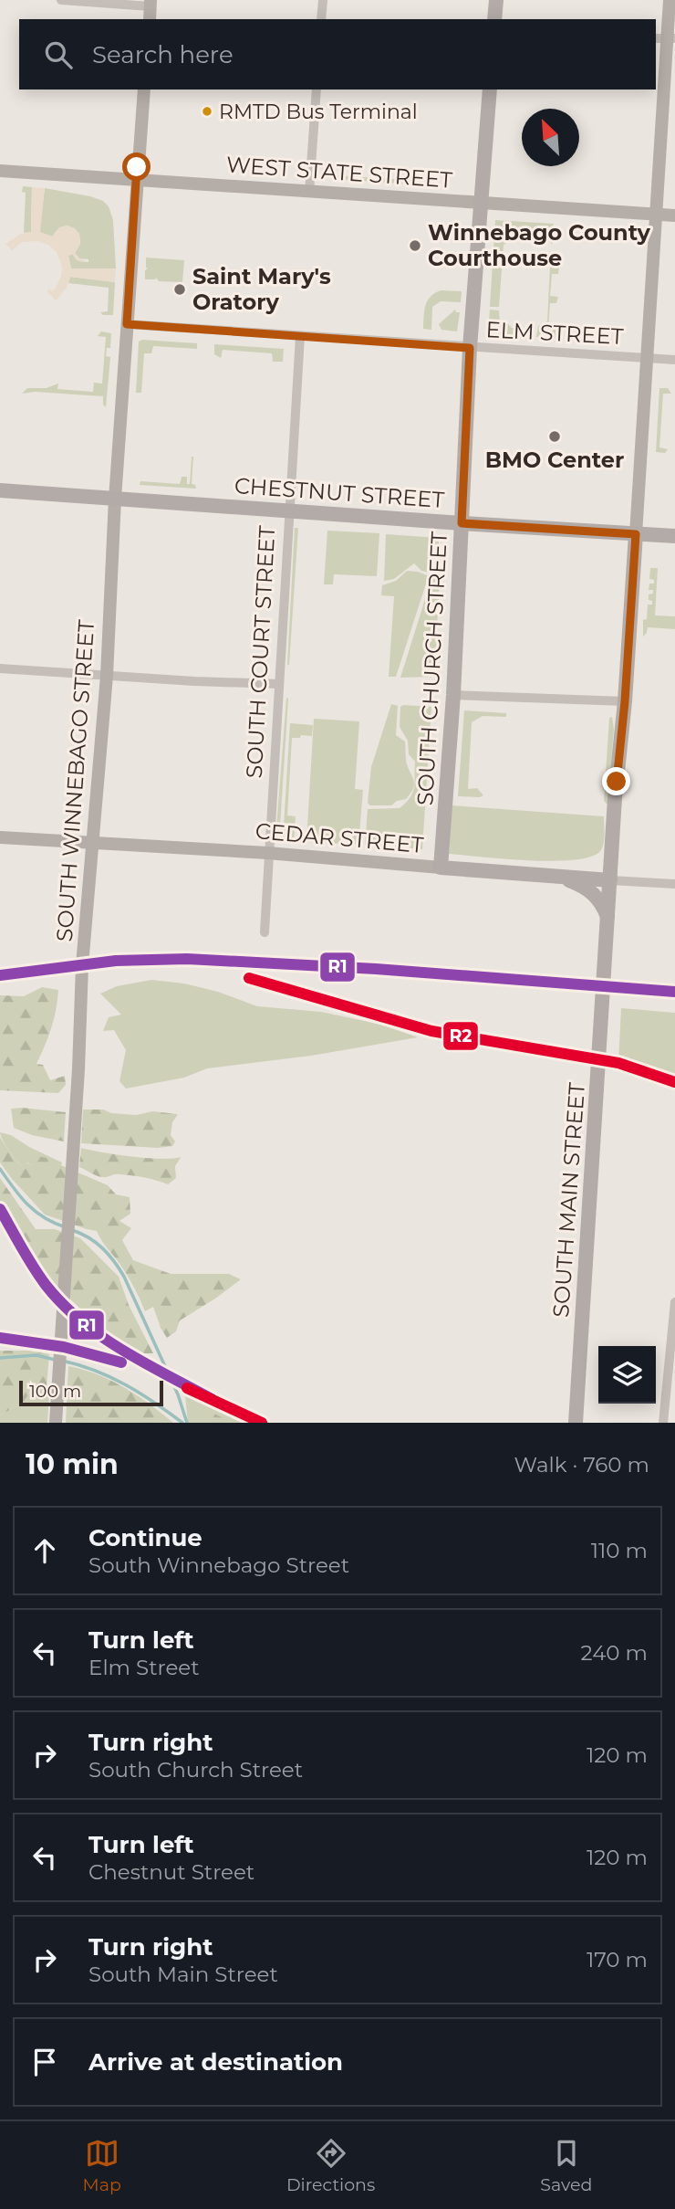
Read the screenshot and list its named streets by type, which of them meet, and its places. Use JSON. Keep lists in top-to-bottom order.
{
  "streets": {
    "main road": [
      "WEST STATE STREET",
      "CHESTNUT STREET",
      "SOUTH CHURCH STREET",
      "SOUTH WINNEBAGO STREET",
      "CEDAR STREET",
      "SOUTH MAIN STREET"
    ],
    "street": ["ELM STREET", "SOUTH COURT STREET"]
  },
  "crossings": [
    ["WEST STATE STREET", "SOUTH CHURCH STREET"],
    ["WEST STATE STREET", "SOUTH WINNEBAGO STREET"],
    ["WEST STATE STREET", "SOUTH MAIN STREET"],
    ["ELM STREET", "SOUTH COURT STREET"],
    ["ELM STREET", "SOUTH CHURCH STREET"],
    ["ELM STREET", "SOUTH WINNEBAGO STREET"],
    ["ELM STREET", "SOUTH MAIN STREET"],
    ["CHESTNUT STREET", "SOUTH COURT STREET"],
    ["CHESTNUT STREET", "SOUTH CHURCH STREET"],
    ["CHESTNUT STREET", "SOUTH WINNEBAGO STREET"],
    ["CHESTNUT STREET", "SOUTH MAIN STREET"],
    ["SOUTH COURT STREET", "CEDAR STREET"],
    ["SOUTH CHURCH STREET", "CEDAR STREET"],
    ["SOUTH WINNEBAGO STREET", "CEDAR STREET"],
    ["CEDAR STREET", "SOUTH MAIN STREET"]
  ],
  "places": [
    "RMTD Bus Terminal",
    "Winnebago County Courthouse",
    "Saint Mary's Oratory",
    "BMO Center"
  ],
  "lines": ["transit line R1", "transit line R2"],
  "scale_bar": "100 m",
  "north": "top left",
  "page": {
    "search": "Search here",
    "scale": "100 m",
    "heading": ["10 min", "Walk · 760 m"],
    "list": [
      ["Continue", "South Winnebago Street", "110 m"],
      ["Turn left", "Elm Street", "240 m"],
      ["Turn right", "South Church Street", "120 m"],
      ["Turn left", "Chestnut Street", "120 m"],
      ["Turn right", "South Main Street", "170 m"],
      "Arrive at destination"
    ],
    "nav": ["Map", "Directions", "Saved"]
  }
}
